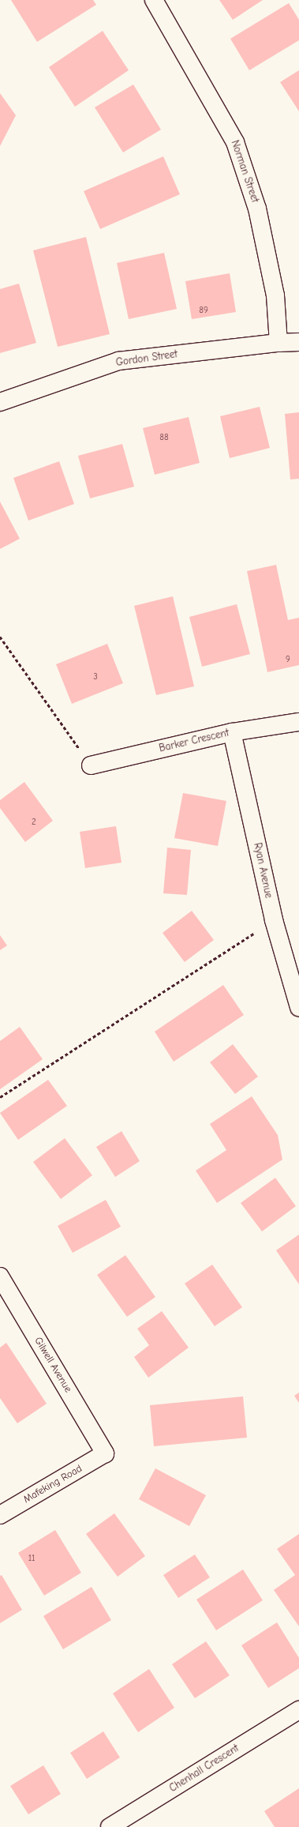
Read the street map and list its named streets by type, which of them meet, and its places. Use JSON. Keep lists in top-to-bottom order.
{
  "streets": {
    "street": [
      "Norman Street",
      "Gordon Street",
      "Barker Crescent",
      "Ryan Avenue",
      "Gilwell Avenue",
      "Mafeking Road",
      "Chenhall Crescent"
    ]
  },
  "crossings": [
    ["Norman Street", "Gordon Street"],
    ["Barker Crescent", "Ryan Avenue"],
    ["Gilwell Avenue", "Mafeking Road"]
  ],
  "house_numbers": [
    "89",
    "88",
    "9",
    "3",
    "2",
    "11"
  ]
}
